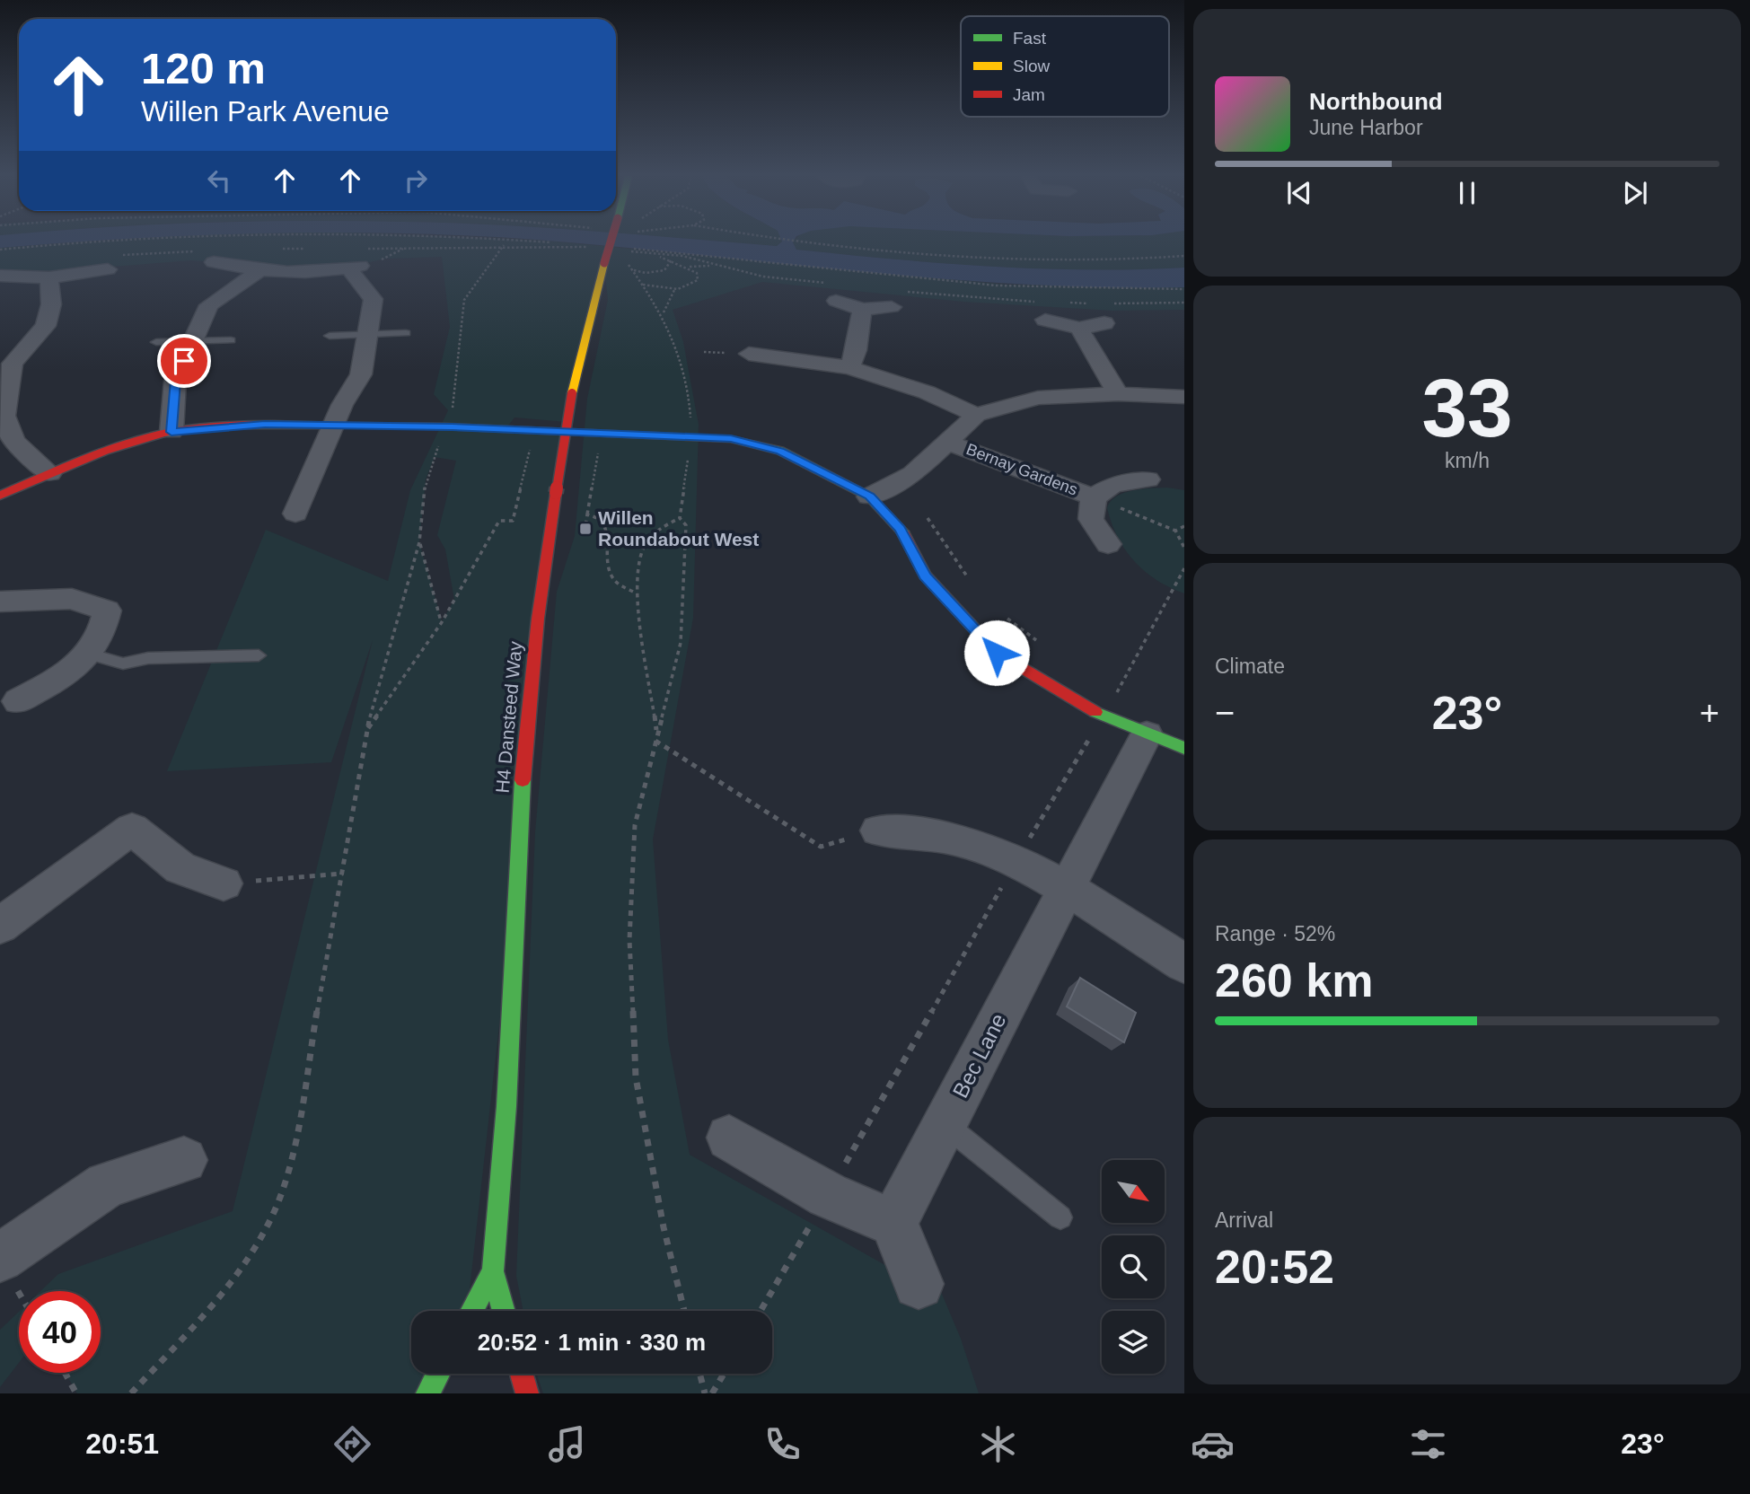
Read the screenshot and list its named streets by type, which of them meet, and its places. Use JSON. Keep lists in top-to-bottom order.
{
  "streets": {
    "street": ["Bernay Gardens", "H4 Dansteed Way", "Bec Lane"]
  },
  "places": {
    "transit": ["Willen Roundabout West"]
  },
  "legend": ["Fast", "Slow", "Jam"],
  "north": "bottom right",
  "page": {
    "turn": ["120 m", "Willen Park Avenue"],
    "song": ["Northbound", "June Harbor"],
    "tile": [
      ["33", "km/h"],
      "Climate",
      ["Range · 52%", "260 km"],
      ["Arrival", "20:52"]
    ],
    "heat": ["−", "23°", "+"],
    "limit": "40",
    "trip": "20:52 · 1 min · 330 m",
    "tabs": ["20:51", "23°"]
  }
}
